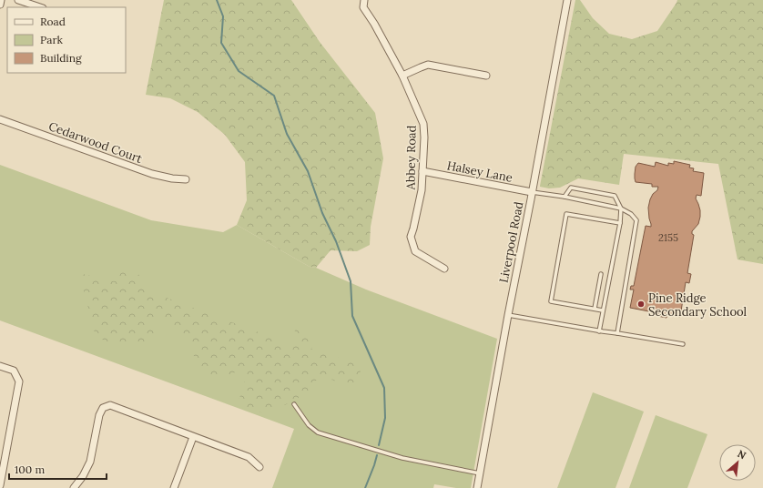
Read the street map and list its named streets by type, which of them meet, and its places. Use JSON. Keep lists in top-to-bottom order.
{
  "streets": {
    "street": [
      "Cedarwood Court",
      "Abbey Road",
      "Halsey Lane",
      "Liverpool Road"
    ]
  },
  "crossings": [
    ["Abbey Road", "Halsey Lane"],
    ["Halsey Lane", "Liverpool Road"]
  ],
  "places": ["Pine Ridge Secondary School"],
  "house_numbers": ["2155"],
  "legend": ["Road", "Park", "Building"],
  "scale_bar": "100 m",
  "north": "top right"
}
